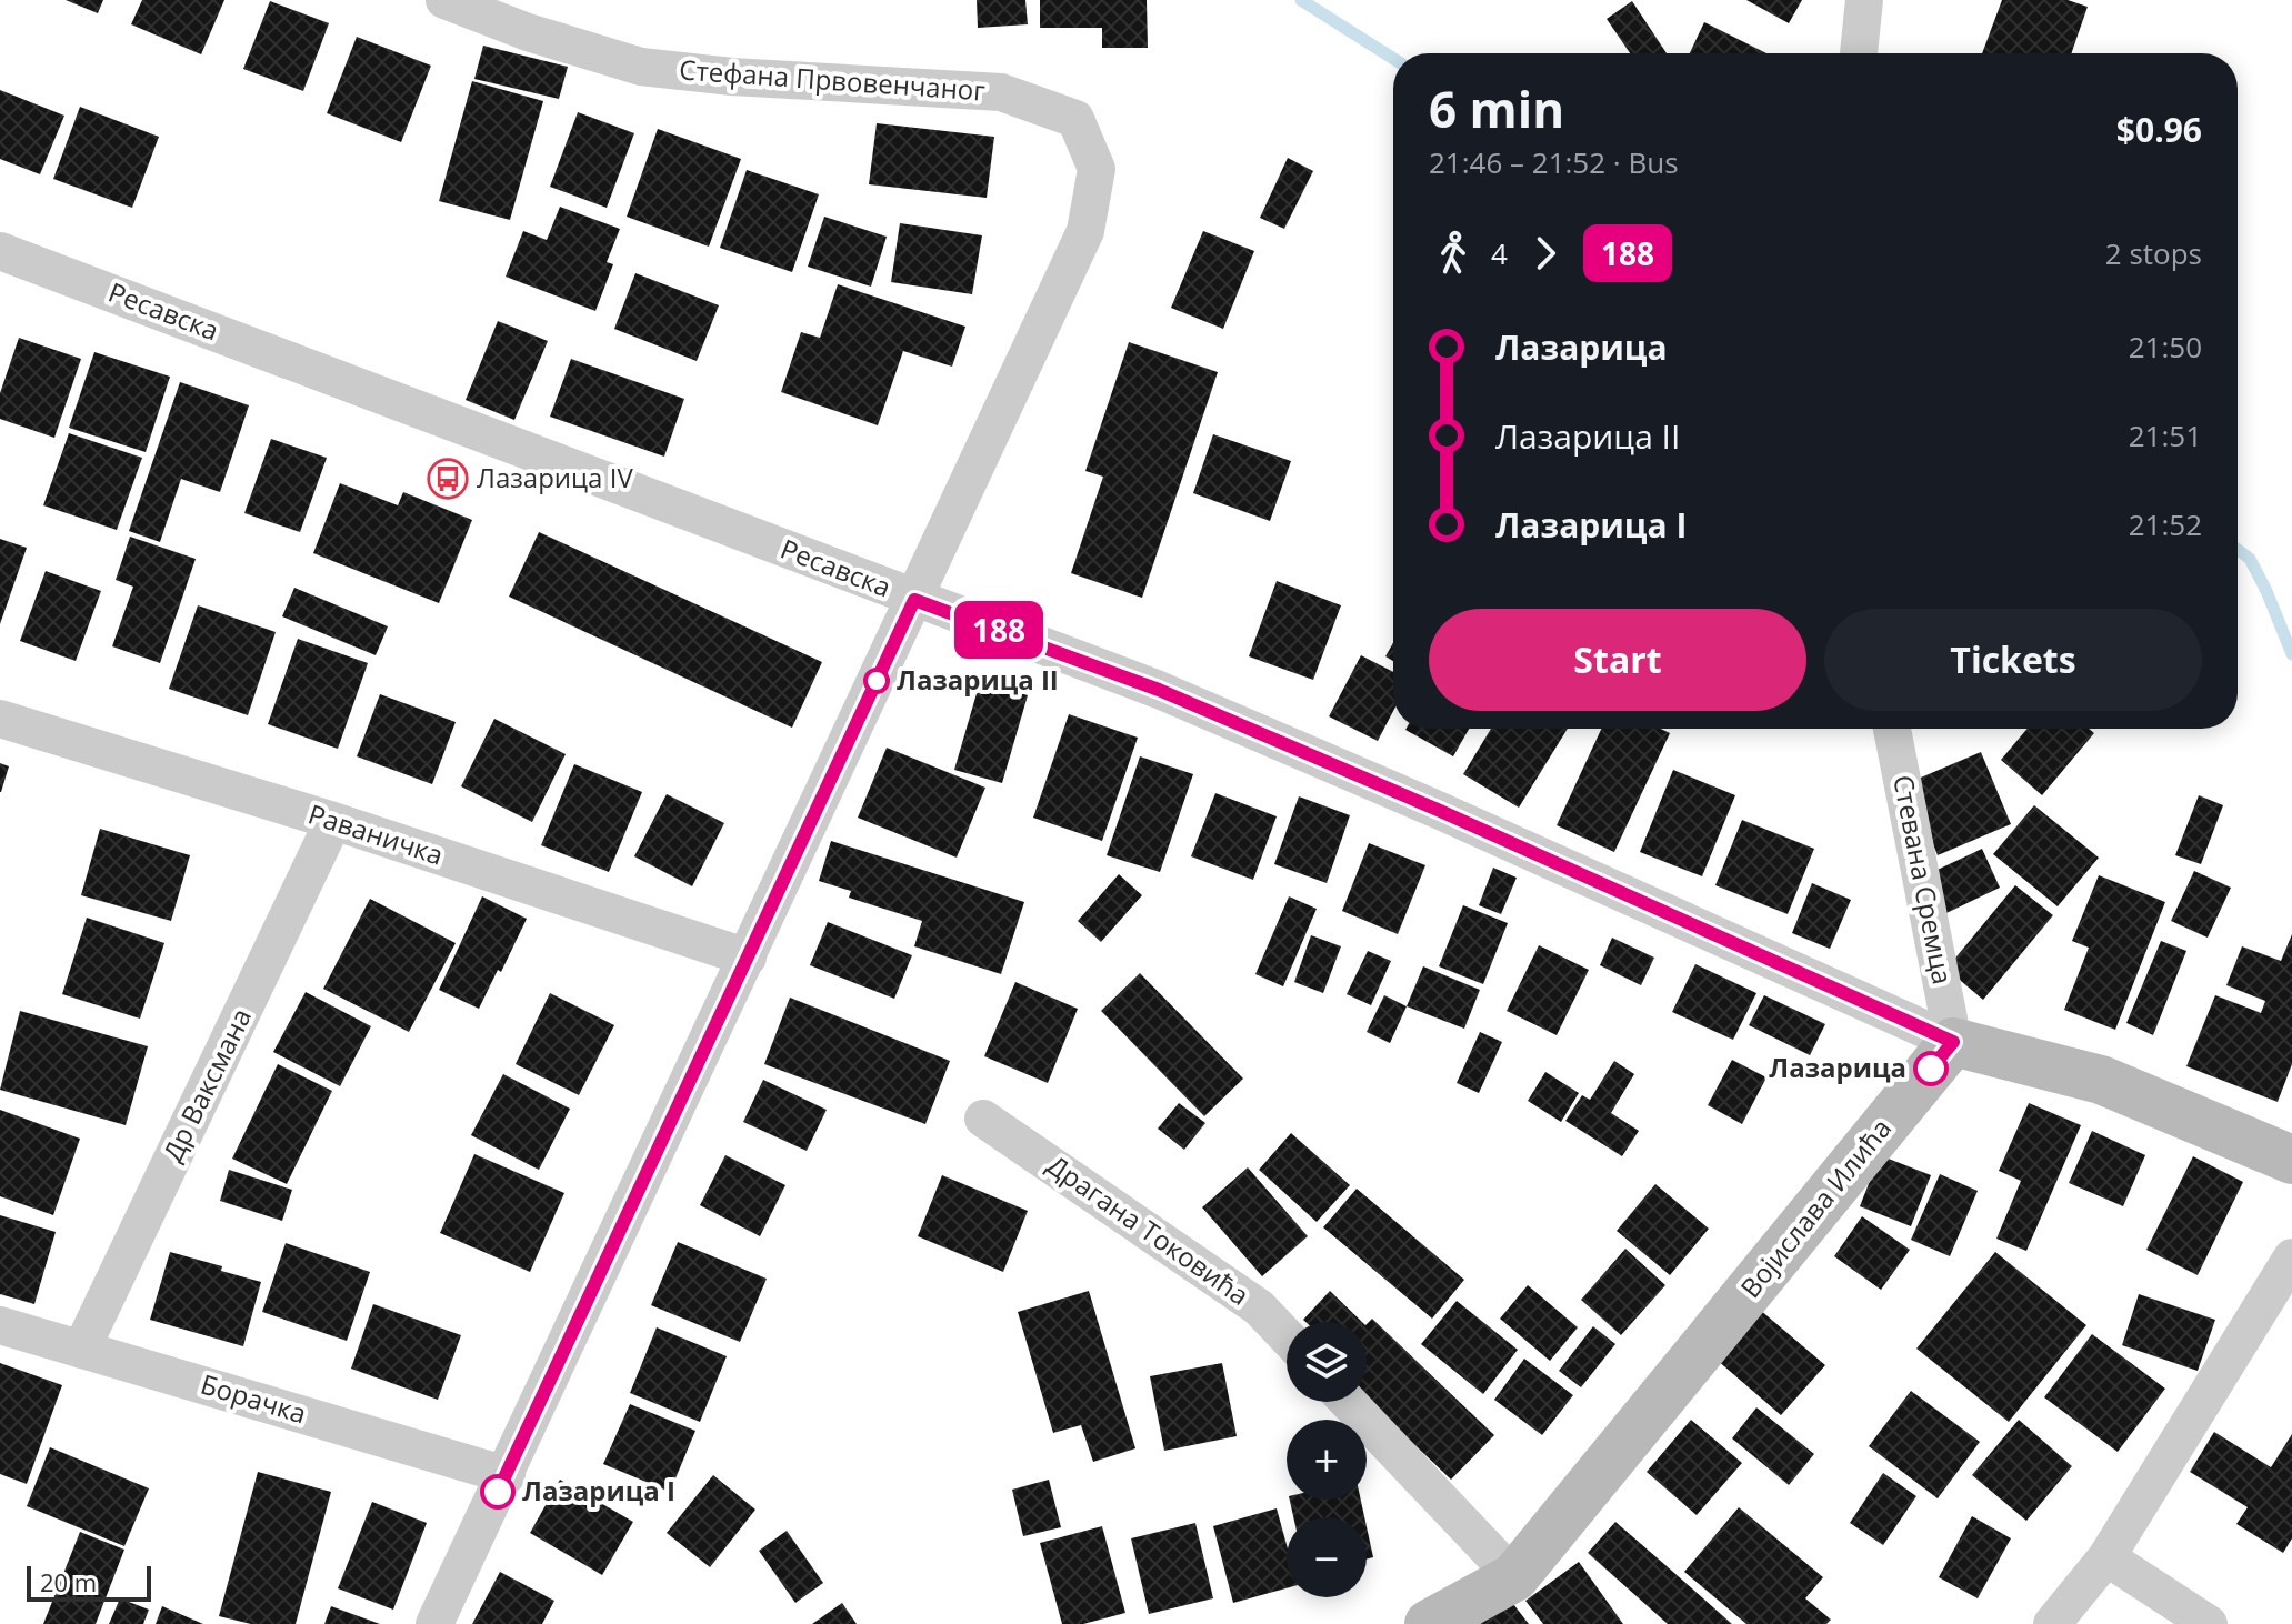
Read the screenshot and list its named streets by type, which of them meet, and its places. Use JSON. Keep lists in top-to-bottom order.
{
  "streets": {
    "street": [
      "Стефана Првовенчаног",
      "Ресавска",
      "Раваничка",
      "Стевана Сремца",
      "Др Ваксмана",
      "Војислава Илића",
      "Драгана Токовића",
      "Борачка"
    ]
  },
  "crossings": [
    ["Стефана Првовенчаног", "Ресавска"],
    ["Стефана Првовенчаног", "Раваничка"],
    ["Стефана Првовенчаног", "Борачка"],
    ["Ресавска", "Стевана Сремца"],
    ["Ресавска", "Војислава Илића"],
    ["Раваничка", "Др Ваксмана"],
    ["Стевана Сремца", "Војислава Илића"],
    ["Др Ваксмана", "Борачка"]
  ],
  "places": {
    "bus stop": ["Лазарица IV"],
    "other": ["Лазарица II", "Лазарица", "Лазарица I"]
  },
  "lines": ["bus line 188"],
  "scale_bar": "20 m",
  "page": {
    "on_map": "188",
    "heading": ["6 min", "21:46 – 21:52 · Bus", "$0.96"],
    "legs": ["4", "188", "2 stops"],
    "list": [
      {
        "name": "Лазарица",
        "value": "21:50"
      },
      {
        "name": "Лазарица II",
        "value": "21:51"
      },
      {
        "name": "Лазарица I",
        "value": "21:52"
      }
    ],
    "buttons": ["Start", "Tickets"],
    "map_buttons": ["+", "−"],
    "scale": "20 m"
  }
}
